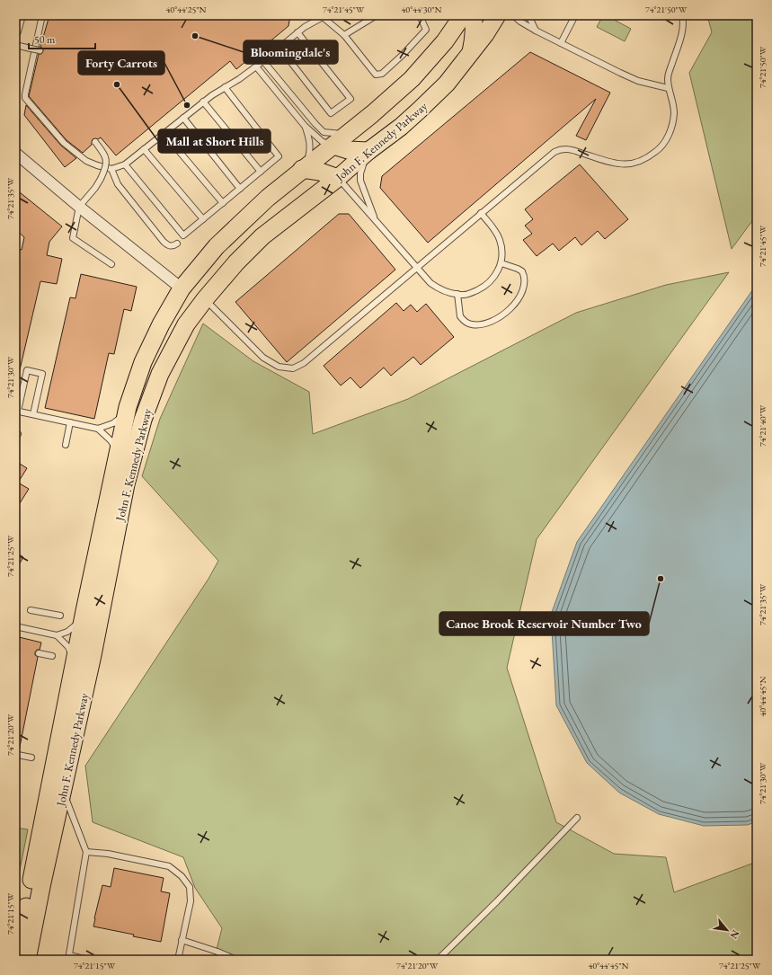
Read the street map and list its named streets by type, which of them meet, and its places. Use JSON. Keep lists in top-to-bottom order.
{
  "streets": {
    "main road": ["John F. Kennedy Parkway"]
  },
  "places": [
    "Bloomingdale's",
    "Mall at Short Hills",
    "Forty Carrots",
    "Canoe Brook Reservoir Number Two"
  ],
  "scale_bar": "50 m",
  "north": "bottom right",
  "coordinates": [
    "40°44'25\"N",
    "74°21'45\"W",
    "40°44'30\"N",
    "74°21'50\"W",
    "74°21'35\"W",
    "74°21'30\"W",
    "74°21'40\"W",
    "74°21'25\"W",
    "40°44'45\"N",
    "74°21'20\"W",
    "74°21'15\"W"
  ]
}
